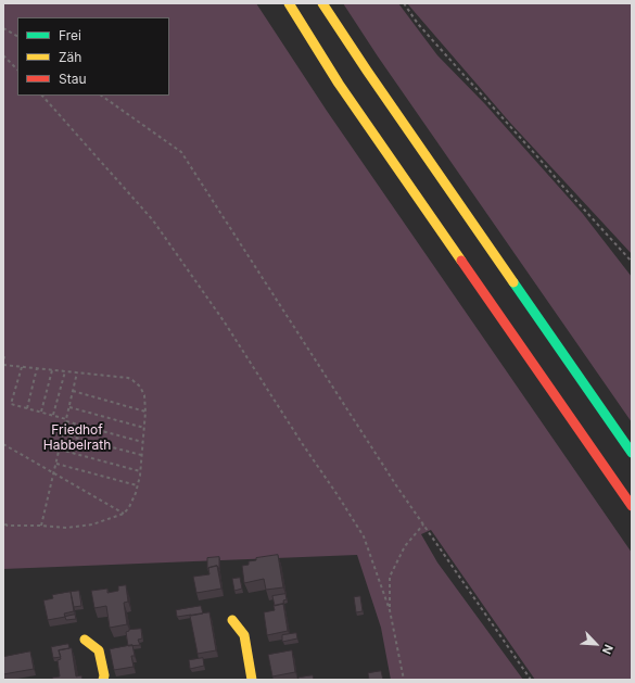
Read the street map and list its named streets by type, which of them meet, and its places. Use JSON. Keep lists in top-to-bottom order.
{
  "parks": ["Friedhof Habbelrath"],
  "legend": ["Frei", "Zäh", "Stau"],
  "north": "bottom right"
}
